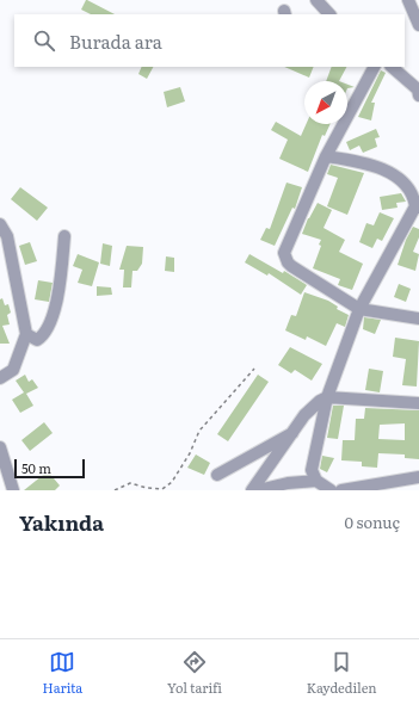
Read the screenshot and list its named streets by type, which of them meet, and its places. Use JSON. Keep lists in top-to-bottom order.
{
  "scale_bar": "50 m",
  "north": "bottom left",
  "page": {
    "search": "Burada ara",
    "scale": "50 m",
    "heading": ["Yakında", "0 sonuç"],
    "nav": ["Harita", "Yol tarifi", "Kaydedilen"]
  }
}
